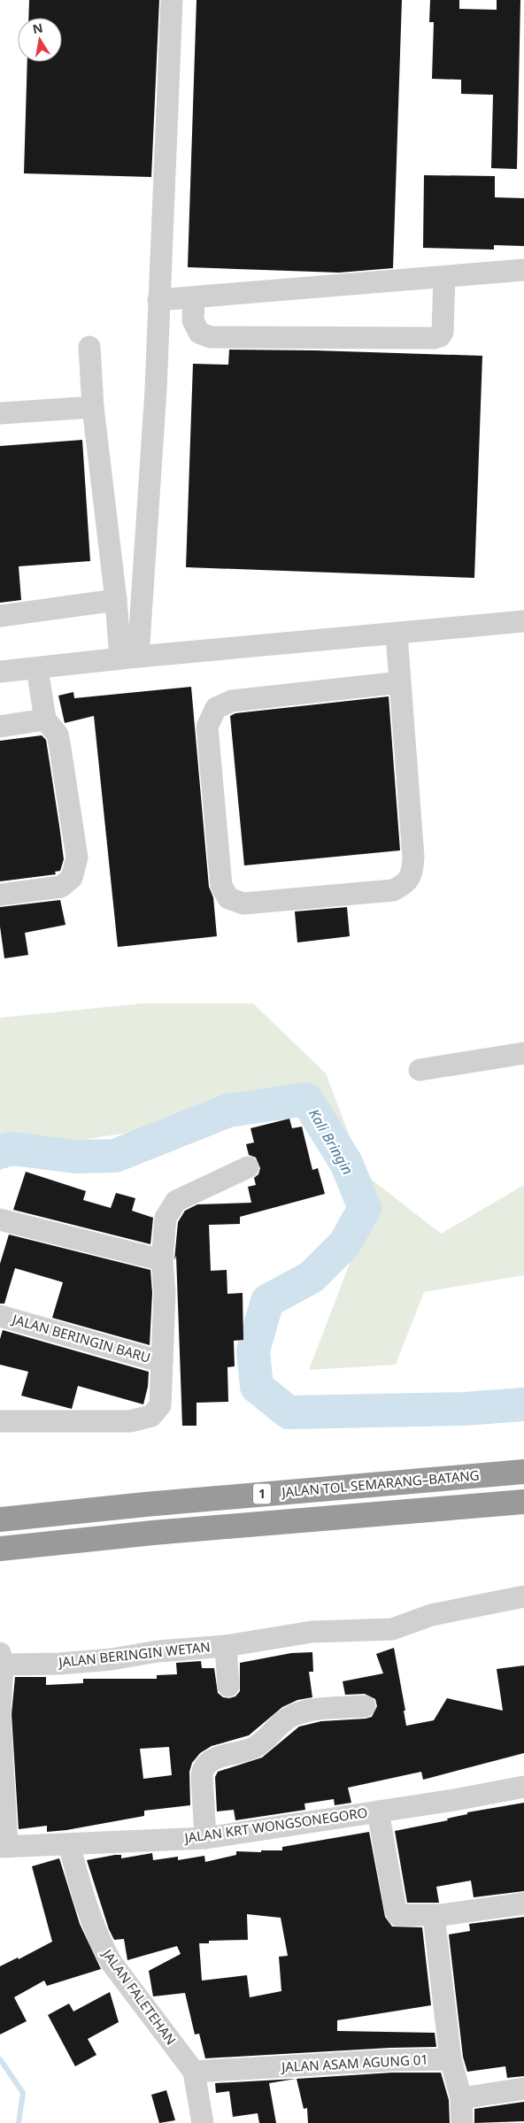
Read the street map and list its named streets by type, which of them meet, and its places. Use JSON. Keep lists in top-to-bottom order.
{
  "streets": {
    "highway": ["JALAN TOL SEMARANG–BATANG", "1"],
    "street": [
      "JALAN BERINGIN BARU",
      "JALAN BERINGIN WETAN",
      "JALAN KRT WONGSONEGORO",
      "JALAN FALETEHAN",
      "JALAN ASAM AGUNG 01"
    ]
  },
  "crossings": [
    ["JALAN KRT WONGSONEGORO", "JALAN FALETEHAN"],
    ["JALAN FALETEHAN", "JALAN ASAM AGUNG 01"]
  ],
  "water": ["Kali Bringin"],
  "north": "top"
}
